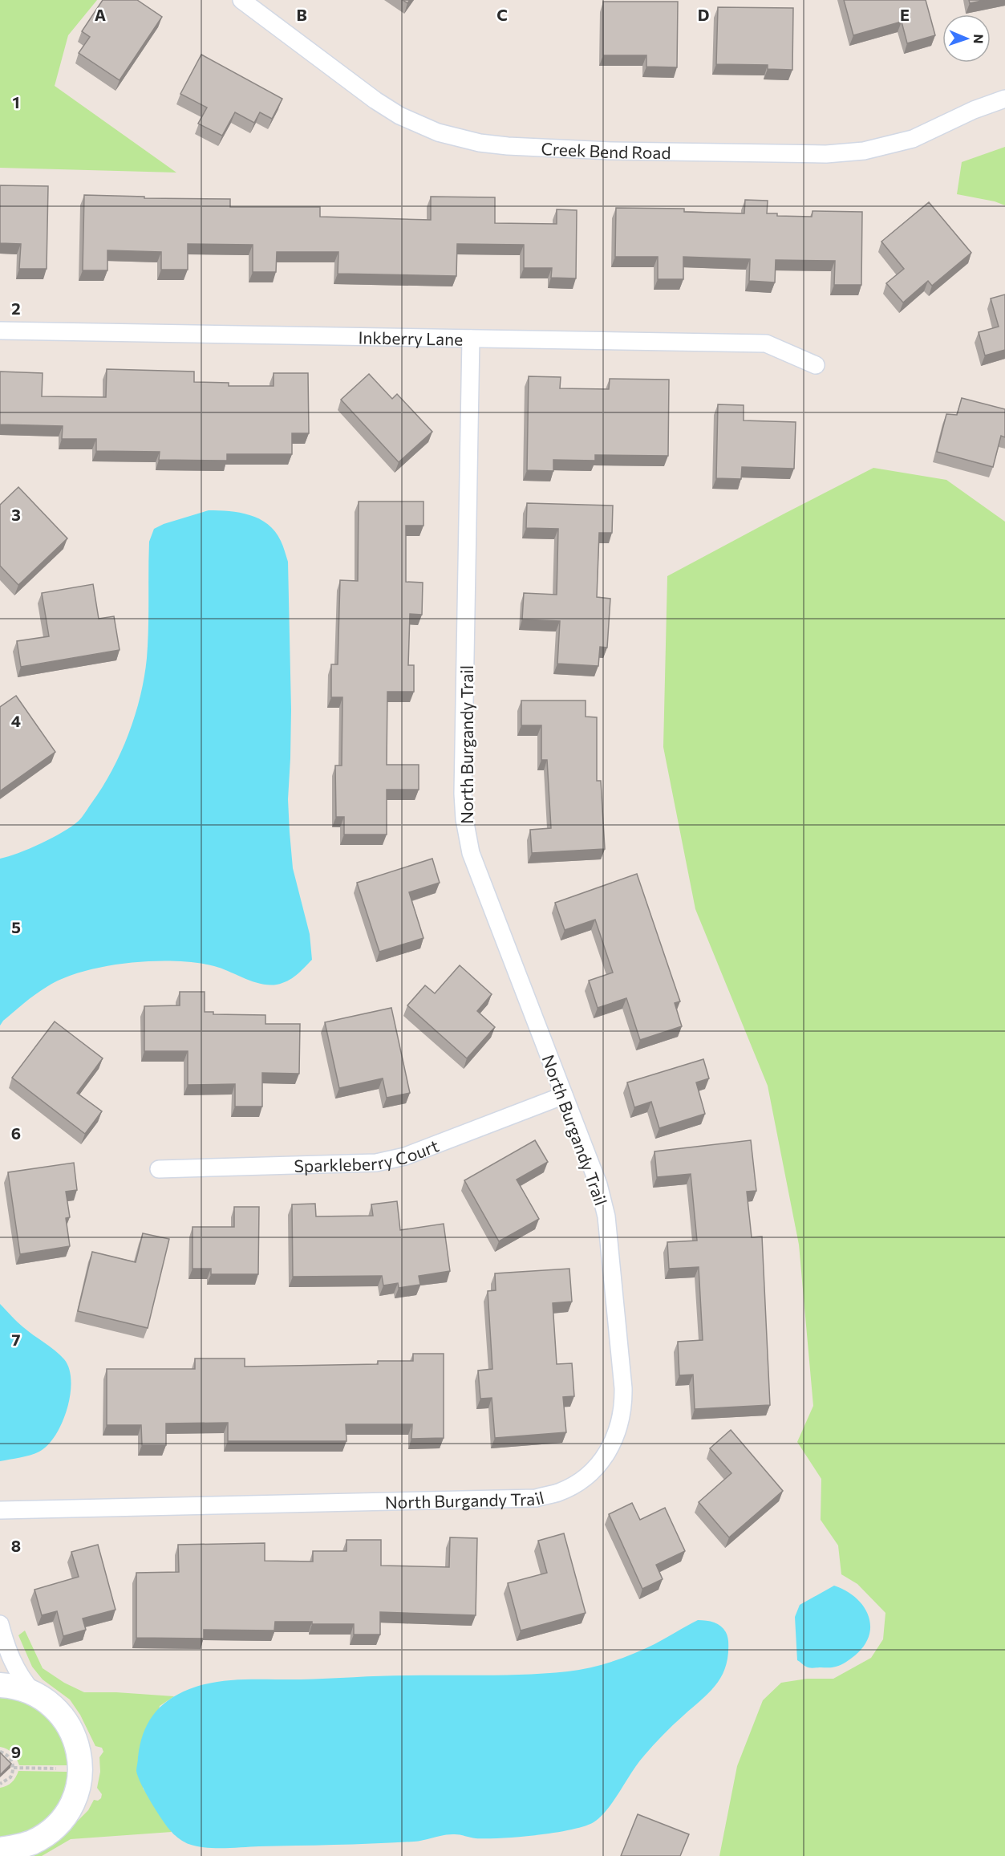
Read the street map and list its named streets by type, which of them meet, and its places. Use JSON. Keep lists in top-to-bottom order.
{
  "streets": {
    "street": [
      "Creek Bend Road",
      "Inkberry Lane",
      "North Burgandy Trail",
      "Sparkleberry Court"
    ]
  },
  "crossings": [
    ["Inkberry Lane", "North Burgandy Trail"],
    ["North Burgandy Trail", "Sparkleberry Court"]
  ],
  "north": "right",
  "grid": {
    "columns": [
      "A",
      "B",
      "C",
      "D",
      "E"
    ],
    "rows": [
      "1",
      "2",
      "3",
      "4",
      "5",
      "6",
      "7",
      "8",
      "9"
    ]
  }
}
